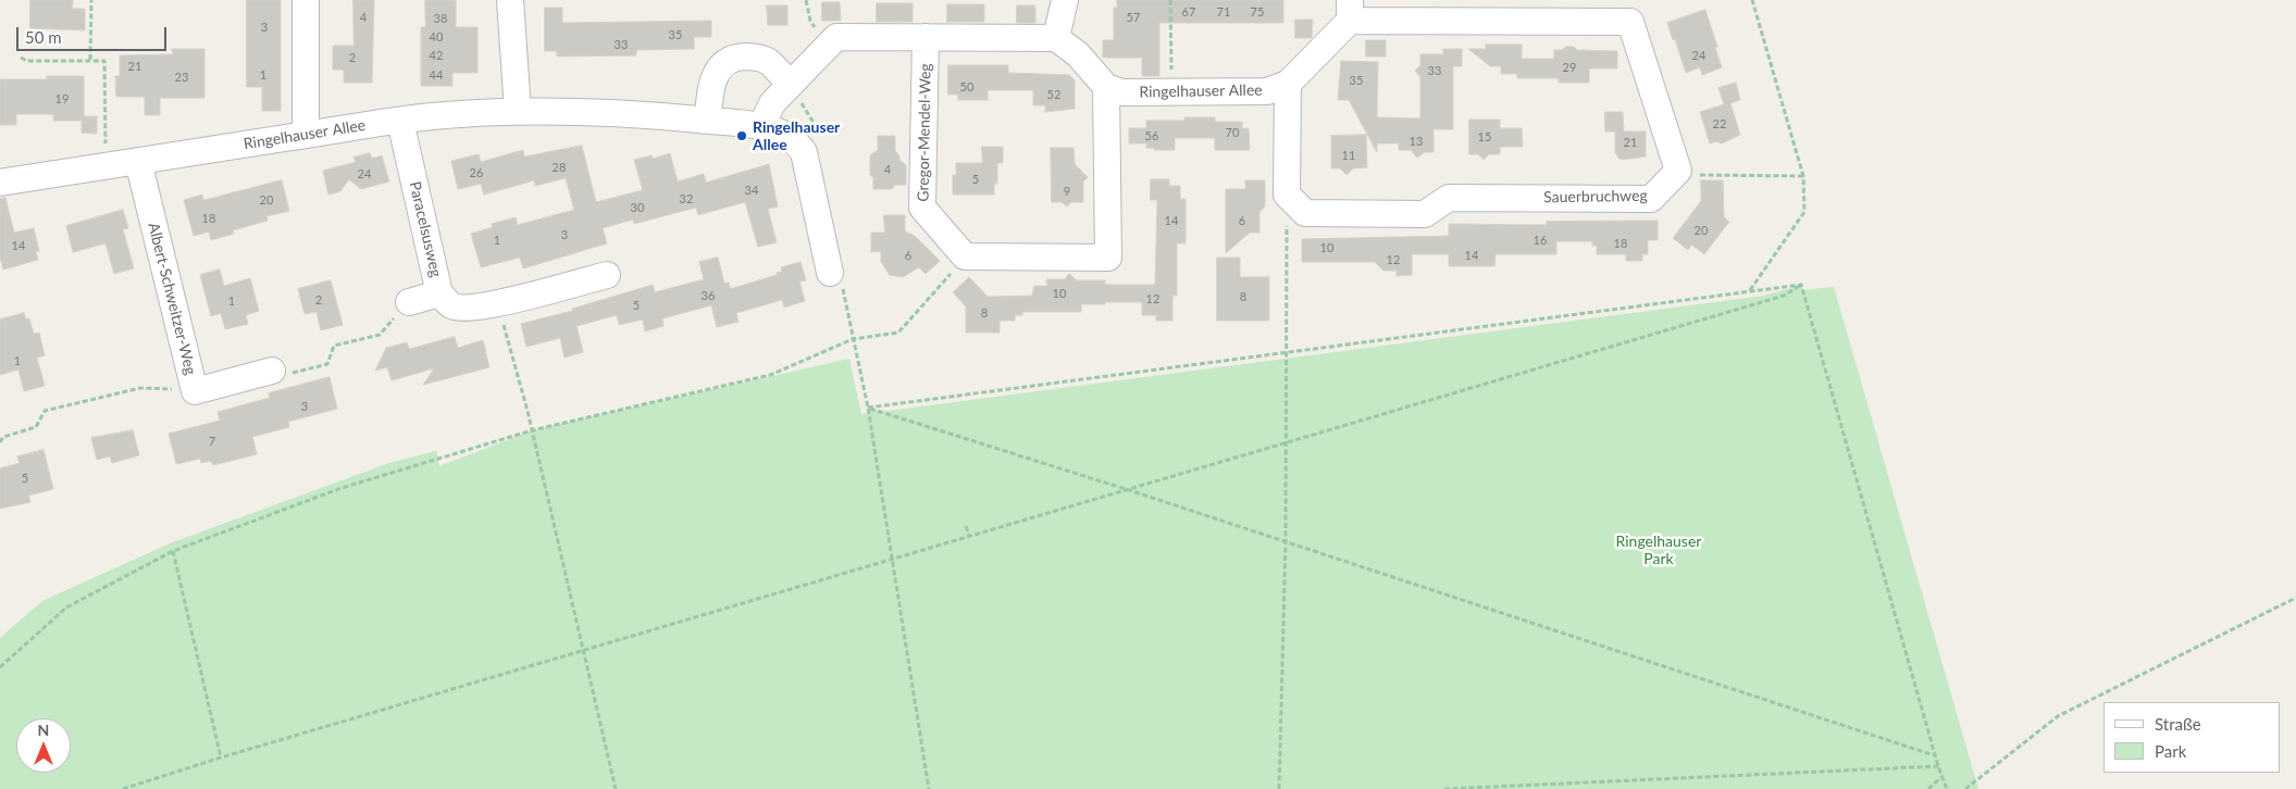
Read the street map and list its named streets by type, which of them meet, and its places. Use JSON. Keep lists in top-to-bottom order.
{
  "streets": {
    "street": [
      "Ringelhauser Allee",
      "Gregor-Mendel-Weg",
      "Sauerbruchweg",
      "Paracelsusweg",
      "Albert-Schweitzer-Weg"
    ]
  },
  "crossings": [
    ["Ringelhauser Allee", "Paracelsusweg"],
    ["Ringelhauser Allee", "Albert-Schweitzer-Weg"]
  ],
  "parks": ["Ringelhauser Park"],
  "places": ["Ringelhauser Allee"],
  "house_numbers": [
    "67",
    "71",
    "75",
    "4",
    "57",
    "38",
    "3",
    "35",
    "40",
    "33",
    "42",
    "24",
    "2",
    "21",
    "29",
    "33",
    "1",
    "44",
    "23",
    "35",
    "50",
    "52",
    "19",
    "22",
    "70",
    "56",
    "15",
    "13",
    "21",
    "11",
    "28",
    "4",
    "26",
    "24",
    "5",
    "34",
    "9",
    "32",
    "20",
    "30",
    "18",
    "14",
    "6",
    "20",
    "3",
    "1",
    "16",
    "18",
    "14",
    "10",
    "6",
    "14",
    "12",
    "10",
    "36",
    "8",
    "12",
    "2",
    "1",
    "5",
    "8",
    "1",
    "3",
    "7",
    "5"
  ],
  "legend": ["Straße", "Park"],
  "scale_bar": "50 m",
  "north": "top"
}
